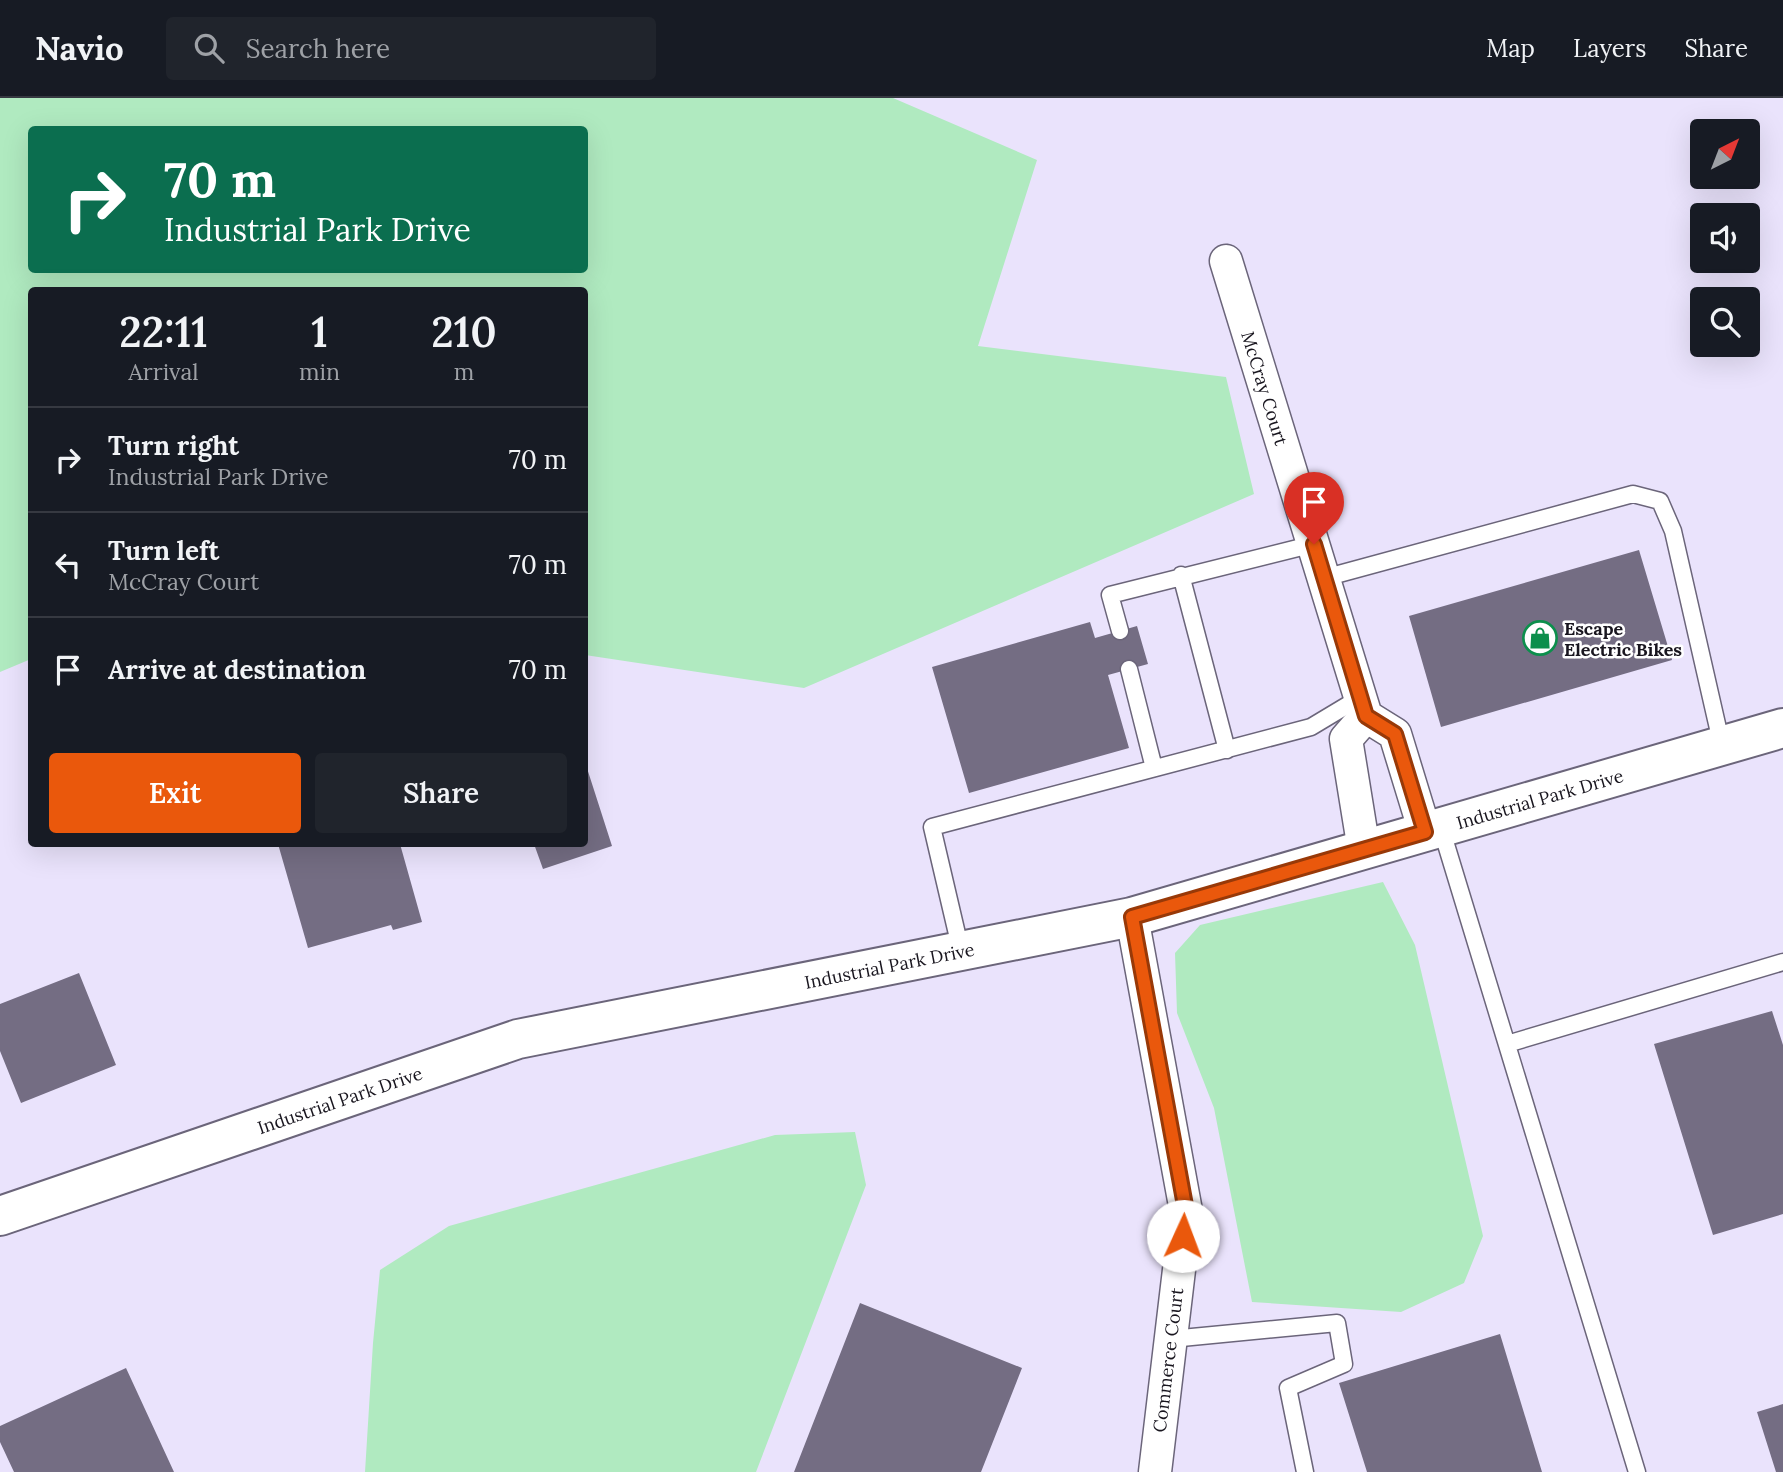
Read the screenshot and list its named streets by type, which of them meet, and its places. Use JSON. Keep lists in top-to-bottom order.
{
  "streets": {
    "street": ["McCray Court", "Industrial Park Drive", "Commerce Court"]
  },
  "crossings": [
    ["Industrial Park Drive", "Commerce Court"]
  ],
  "places": {
    "shop": ["Escape Electric Bikes"]
  },
  "north": "top right",
  "page": {
    "header": "Navio",
    "search": "Search here",
    "nav": ["Map", "Layers", "Share"],
    "turn": ["70 m", "Industrial Park Drive"],
    "eta": [
      "22:11",
      "Arrival",
      "1",
      "min",
      "210",
      "m"
    ],
    "list": [
      {
        "name": "Turn right",
        "note": "Industrial Park Drive",
        "value": "70 m"
      },
      {
        "name": "Turn left",
        "note": "McCray Court",
        "value": "70 m"
      },
      {
        "name": "Arrive at destination",
        "value": "70 m"
      }
    ],
    "buttons": ["Exit", "Share"]
  }
}
